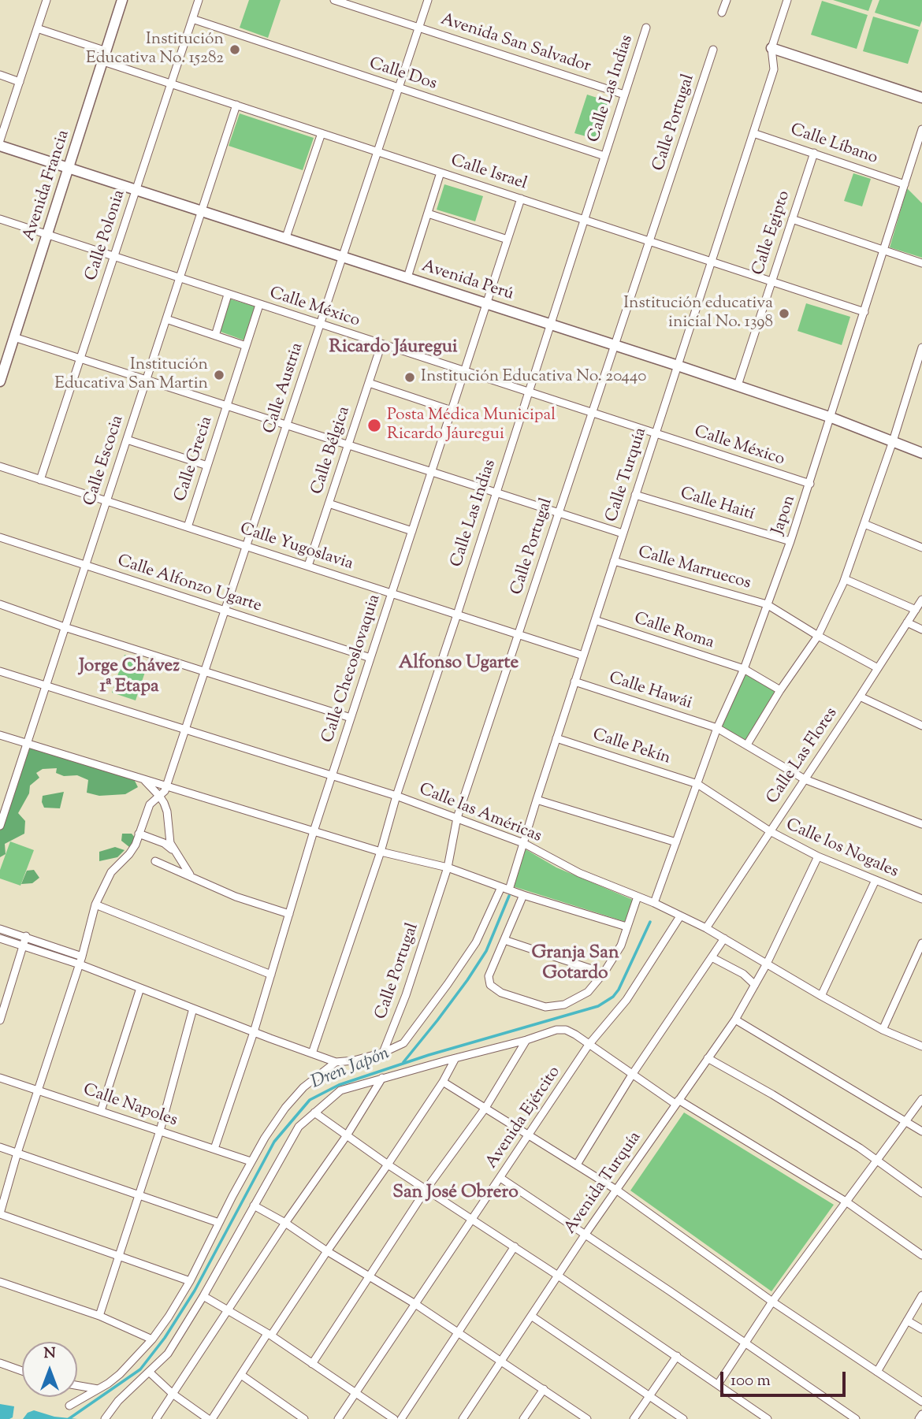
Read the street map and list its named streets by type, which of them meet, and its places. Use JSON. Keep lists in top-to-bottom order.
{
  "streets": {
    "street": [
      "Avenida San Salvador",
      "Calle Dos",
      "Calle Las Indias",
      "Calle Portugal",
      "Calle Líbano",
      "Calle Israel",
      "Avenida Francia",
      "Calle Egipto",
      "Calle Polonia",
      "Avenida Perú",
      "Calle México",
      "Calle Austria",
      "Calle Bélgica",
      "Calle Grecia",
      "Calle Escocia",
      "Calle Turquía",
      "Calle Haití",
      "Japon",
      "Calle Yugoslavia",
      "Calle Marruecos",
      "Calle Alfonzo Ugarte",
      "Calle Roma",
      "Calle Checoslovaquia",
      "Calle Hawái",
      "Calle Pekín",
      "Calle Las Flores",
      "Calle las Américas",
      "Calle los Nogales",
      "Calle Napoles",
      "Avenida Ejército",
      "Avenida Turquía"
    ]
  },
  "crossings": [
    ["Avenida San Salvador", "Calle Las Indias"],
    ["Avenida San Salvador", "Calle Austria"],
    ["Calle Dos", "Calle Las Indias"],
    ["Calle Dos", "Calle Polonia"],
    ["Calle Dos", "Calle Austria"],
    ["Calle Las Indias", "Calle Israel"],
    ["Calle Las Indias", "Avenida Perú"],
    ["Calle Las Indias", "Calle México"],
    ["Calle Las Indias", "Calle Yugoslavia"],
    ["Calle Las Indias", "Calle Marruecos"],
    ["Calle Las Indias", "Calle las Américas"],
    ["Calle Portugal", "Calle Israel"],
    ["Calle Portugal", "Avenida Perú"],
    ["Calle Portugal", "Calle México"],
    ["Calle Portugal", "Calle Turquía"],
    ["Calle Portugal", "Calle Yugoslavia"],
    ["Calle Portugal", "Calle Marruecos"],
    ["Calle Portugal", "Calle las Américas"],
    ["Calle Líbano", "Calle Egipto"],
    ["Calle Líbano", "Calle Turquía"],
    ["Calle Líbano", "Japon"],
    ["Calle Israel", "Avenida Francia"],
    ["Calle Israel", "Calle Egipto"],
    ["Calle Israel", "Calle Polonia"],
    ["Calle Israel", "Calle Austria"],
    ["Calle Israel", "Calle Escocia"],
    ["Calle Israel", "Calle Turquía"],
    ["Calle Israel", "Japon"],
    ["Calle Israel", "Calle Checoslovaquia"],
    ["Avenida Francia", "Avenida Perú"],
    ["Avenida Francia", "Calle México"],
    ["Avenida Francia", "Calle Marruecos"],
    ["Calle Egipto", "Avenida Perú"],
    ["Calle Polonia", "Avenida Perú"],
    ["Calle Polonia", "Calle México"],
    ["Calle Polonia", "Calle Yugoslavia"],
    ["Calle Polonia", "Calle Marruecos"],
    ["Avenida Perú", "Calle Austria"],
    ["Avenida Perú", "Calle Escocia"],
    ["Avenida Perú", "Calle Turquía"],
    ["Avenida Perú", "Japon"],
    ["Avenida Perú", "Calle Checoslovaquia"],
    ["Calle México", "Calle Austria"],
    ["Calle México", "Calle Bélgica"],
    ["Calle México", "Calle Grecia"],
    ["Calle México", "Calle Escocia"],
    ["Calle México", "Calle Turquía"],
    ["Calle México", "Japon"],
    ["Calle México", "Calle Checoslovaquia"],
    ["Calle Austria", "Calle Yugoslavia"],
    ["Calle Austria", "Calle Marruecos"],
    ["Calle Austria", "Calle Alfonzo Ugarte"],
    ["Calle Austria", "Calle las Américas"],
    ["Calle Austria", "Calle Napoles"],
    ["Calle Bélgica", "Calle Yugoslavia"],
    ["Calle Bélgica", "Calle Marruecos"],
    ["Calle Grecia", "Calle Yugoslavia"],
    ["Calle Grecia", "Calle Marruecos"],
    ["Calle Escocia", "Calle Yugoslavia"],
    ["Calle Escocia", "Calle Marruecos"],
    ["Calle Escocia", "Calle Alfonzo Ugarte"],
    ["Calle Escocia", "Calle las Américas"],
    ["Calle Turquía", "Calle Haití"],
    ["Calle Turquía", "Calle Yugoslavia"],
    ["Calle Turquía", "Calle Marruecos"],
    ["Calle Turquía", "Calle Roma"],
    ["Calle Turquía", "Calle Hawái"],
    ["Calle Turquía", "Calle Pekín"],
    ["Calle Turquía", "Calle las Américas"],
    ["Calle Haití", "Japon"],
    ["Japon", "Calle Marruecos"],
    ["Japon", "Calle Roma"],
    ["Japon", "Calle Hawái"],
    ["Japon", "Calle Pekín"],
    ["Japon", "Calle las Américas"],
    ["Japon", "Calle los Nogales"],
    ["Calle Yugoslavia", "Calle Checoslovaquia"],
    ["Calle Marruecos", "Calle Checoslovaquia"],
    ["Calle Marruecos", "Calle Las Flores"],
    ["Calle Alfonzo Ugarte", "Calle Checoslovaquia"],
    ["Calle Checoslovaquia", "Calle las Américas"],
    ["Calle Checoslovaquia", "Calle Napoles"],
    ["Calle Hawái", "Calle Las Flores"],
    ["Calle Pekín", "Calle los Nogales"],
    ["Calle Las Flores", "Calle las Américas"],
    ["Calle Las Flores", "Calle los Nogales"],
    ["Calle las Américas", "Avenida Ejército"],
    ["Calle las Américas", "Avenida Turquía"],
    ["Calle los Nogales", "Avenida Turquía"]
  ],
  "districts": [
    "Ricardo Jáuregui",
    "Alfonso Ugarte",
    "Jorge Chávez 1ª Etapa",
    "Granja San Gotardo",
    "San José Obrero"
  ],
  "water": ["Dren Japón"],
  "places": [
    "Institución Educativa No. 15282",
    "Institución educativa inicial No. 1398",
    "Institución Educativa San Martin",
    "Institución Educativa No. 20440",
    "Posta Médica Municipal Ricardo Jáuregui"
  ],
  "scale_bar": "100 m",
  "north": "top"
}
